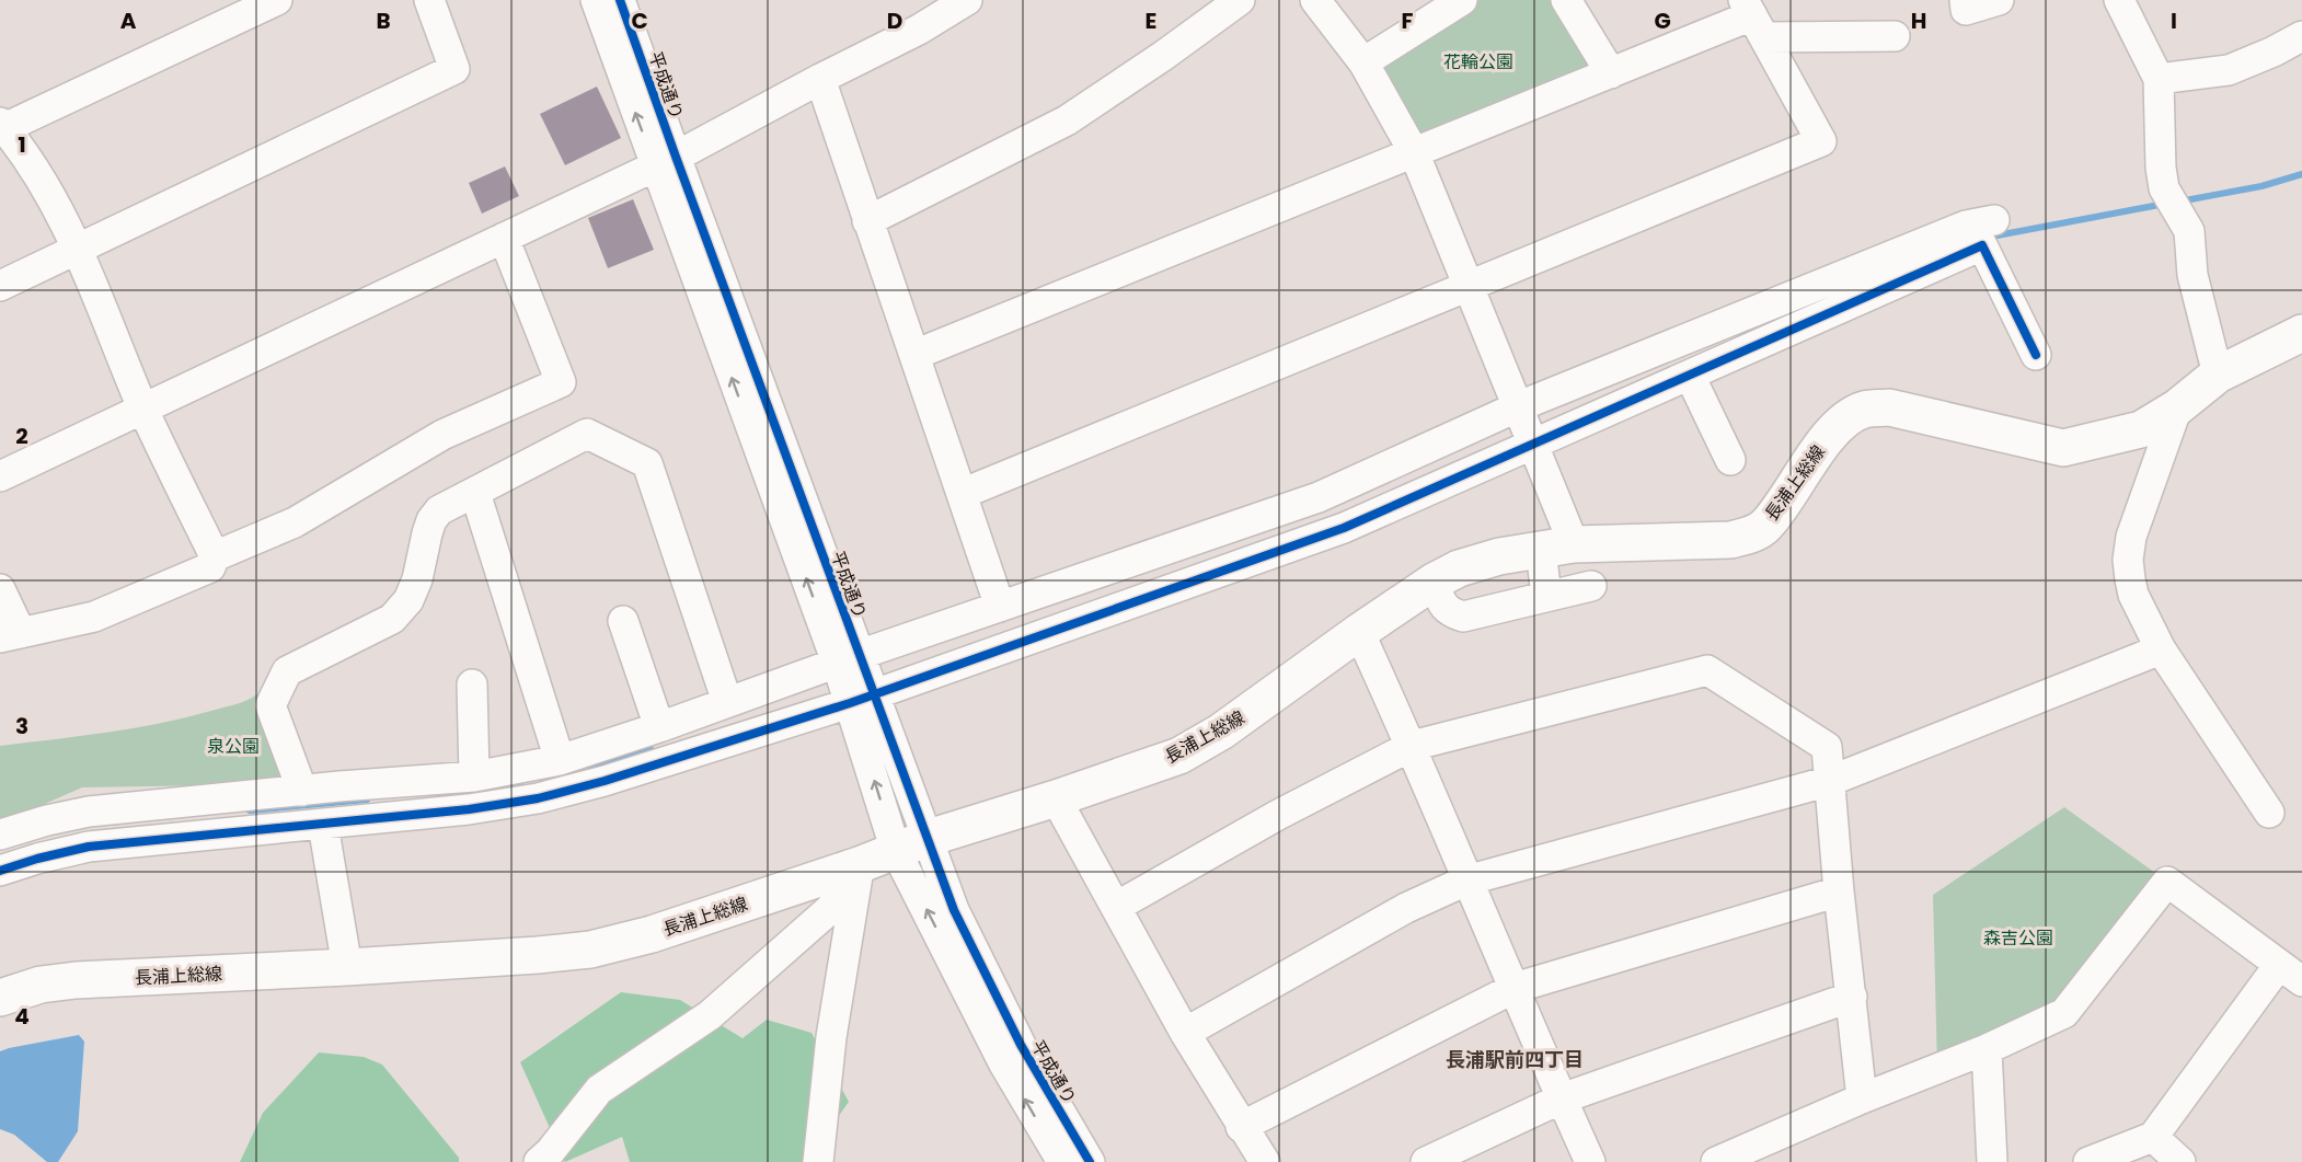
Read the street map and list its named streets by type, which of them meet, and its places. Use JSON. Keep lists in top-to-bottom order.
{
  "streets": {
    "main road": ["長浦上総線"],
    "street": ["平成通り"]
  },
  "crossings": [
    ["平成通り", "長浦上総線"]
  ],
  "districts": ["長浦駅前四丁目"],
  "parks": ["花輪公園", "泉公園", "森吉公園"],
  "grid": {
    "columns": [
      "A",
      "B",
      "C",
      "D",
      "E",
      "F",
      "G",
      "H",
      "I"
    ],
    "rows": [
      "1",
      "2",
      "3",
      "4"
    ]
  }
}
